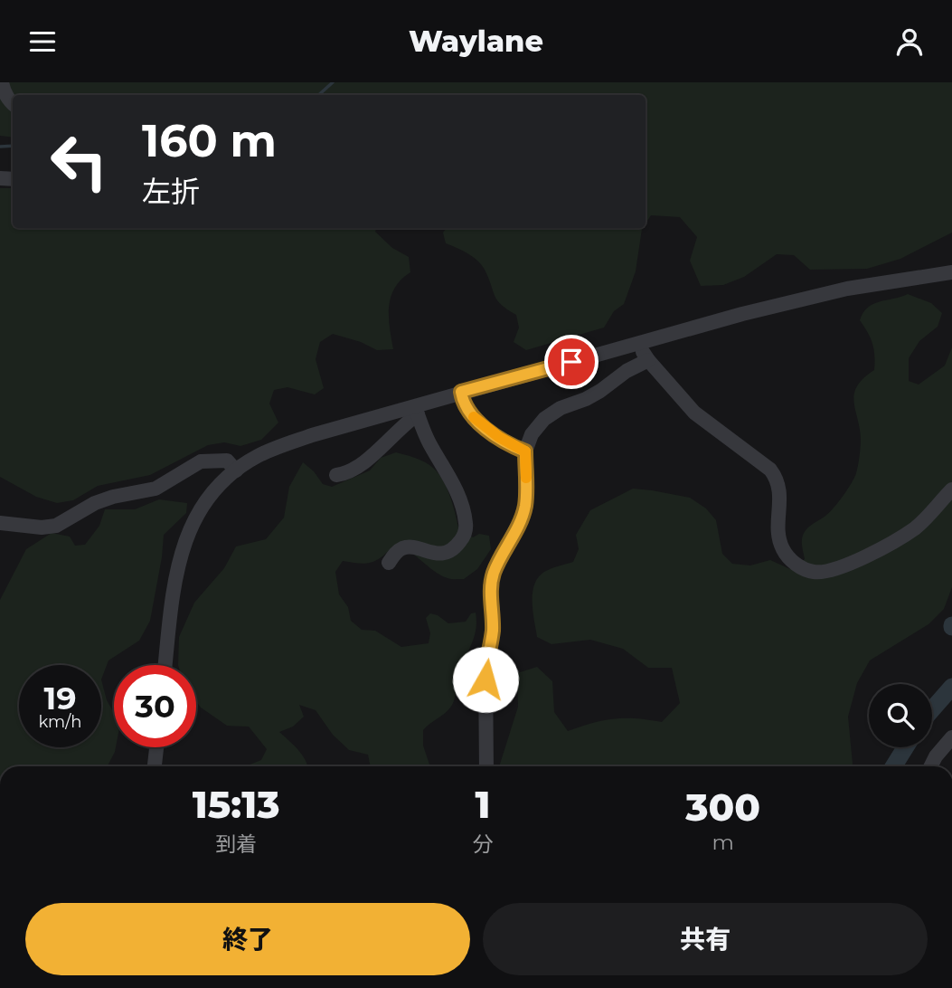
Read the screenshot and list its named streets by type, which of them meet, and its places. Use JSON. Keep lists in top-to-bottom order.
{
  "page": {
    "header": "Waylane",
    "turn": ["160 m", "左折"],
    "speed": "19 km/h",
    "limit": "30",
    "eta": [
      "15:13",
      "到着",
      "1",
      "分",
      "300",
      "m"
    ],
    "buttons": ["終了", "共有"]
  }
}
